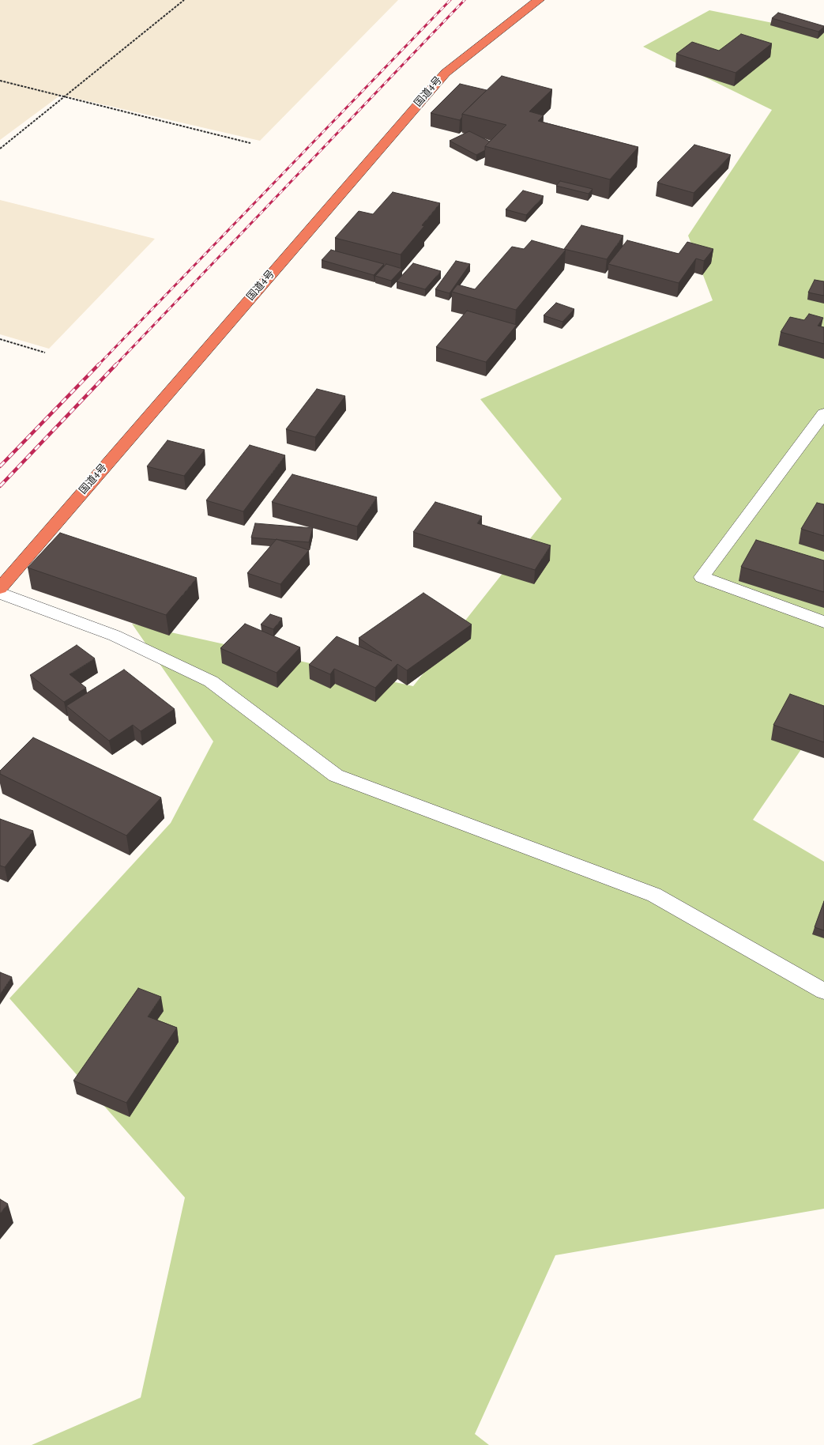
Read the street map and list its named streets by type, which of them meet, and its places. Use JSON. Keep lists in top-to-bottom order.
{
  "streets": {
    "highway": ["国道4号"]
  }
}
